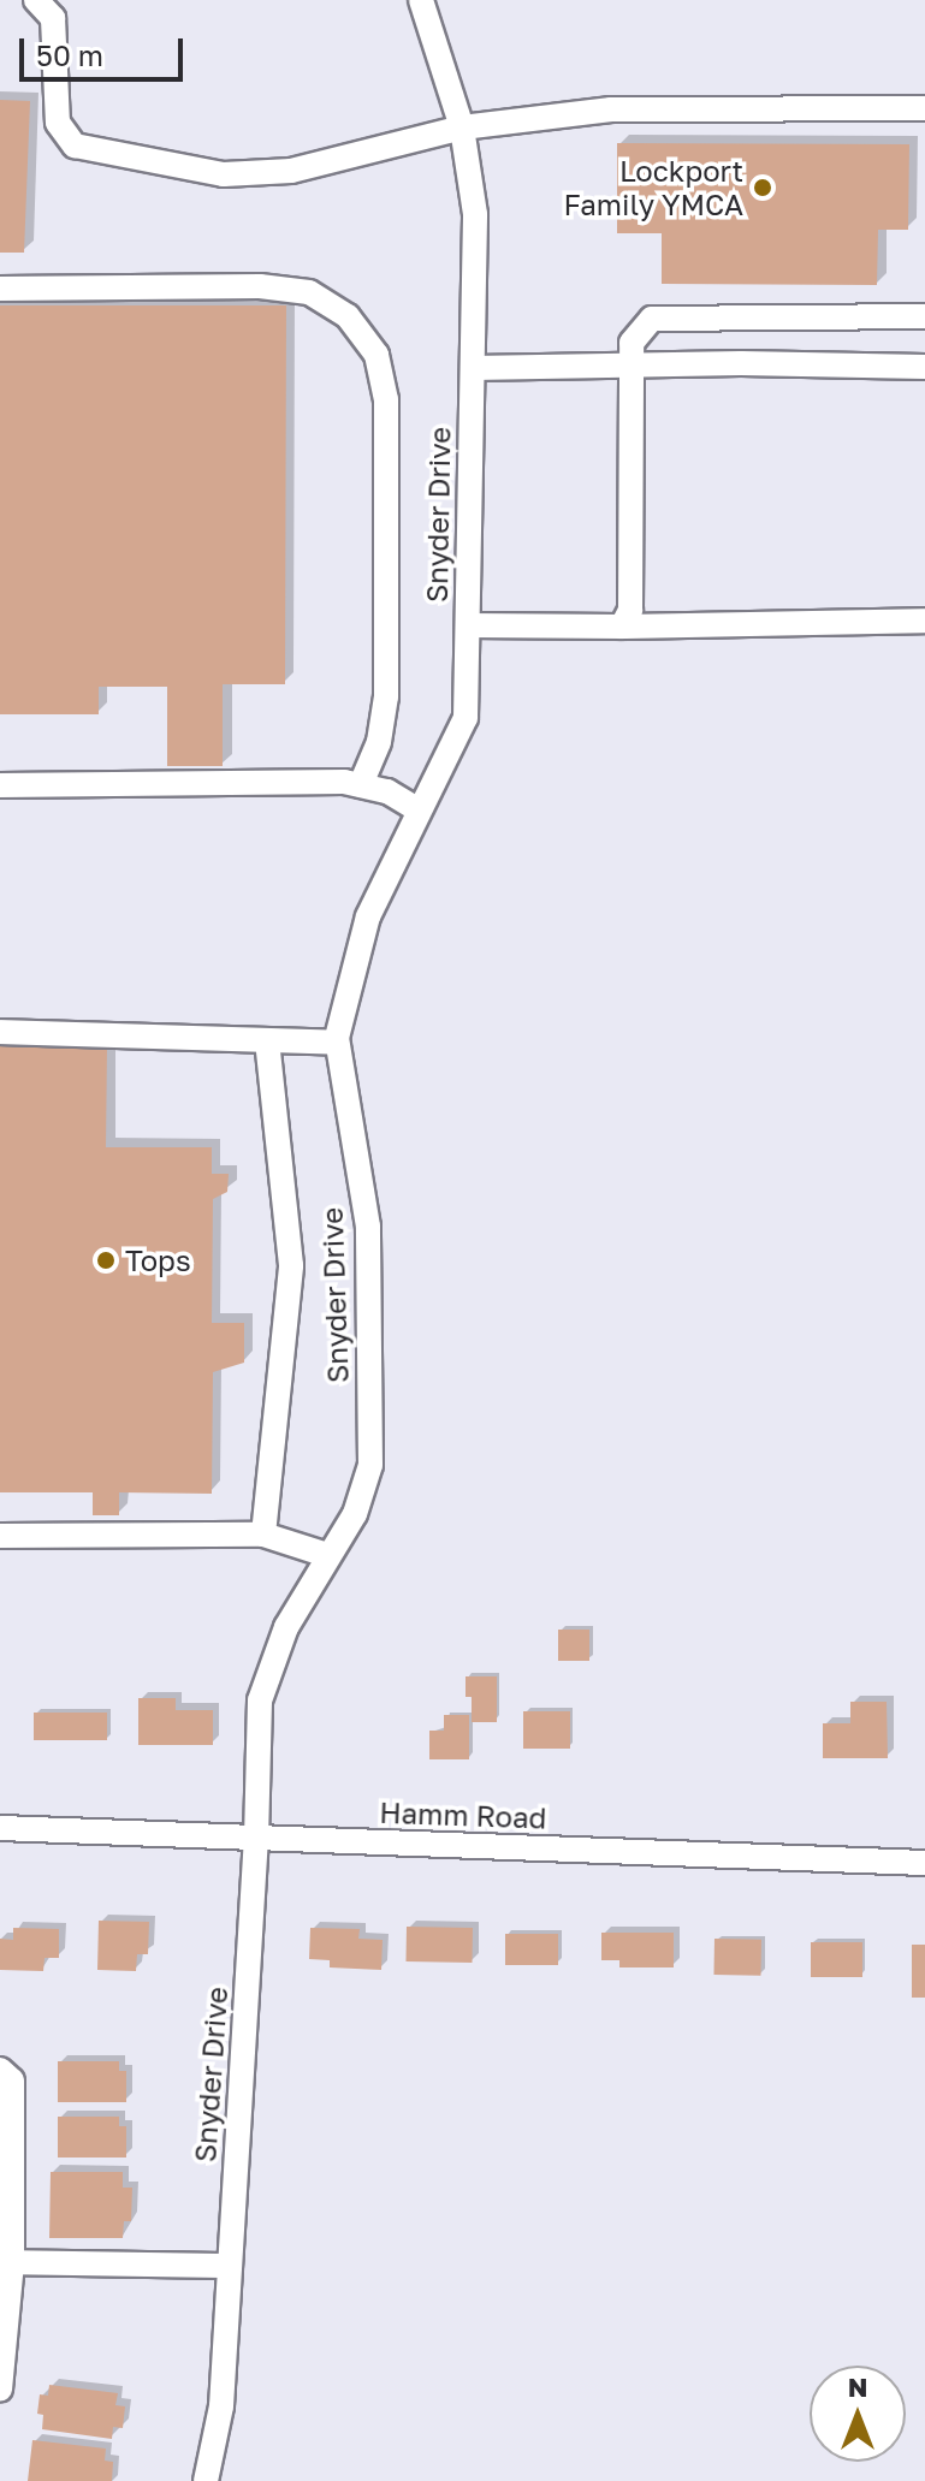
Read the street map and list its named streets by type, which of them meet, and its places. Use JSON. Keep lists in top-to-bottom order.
{
  "streets": {
    "street": ["Snyder Drive", "Hamm Road"]
  },
  "crossings": [
    ["Snyder Drive", "Hamm Road"]
  ],
  "places": ["Lockport Family YMCA", "Tops"],
  "scale_bar": "50 m",
  "north": "top"
}
